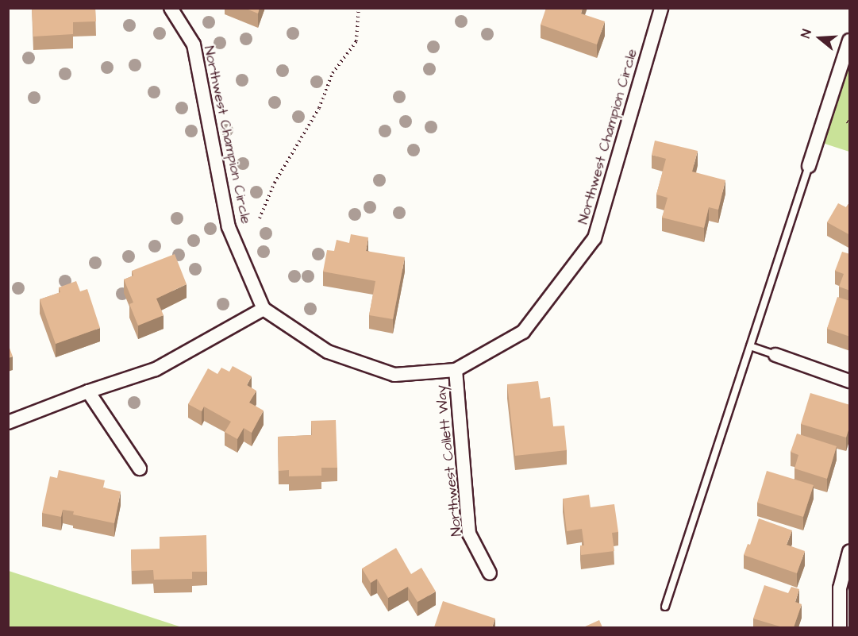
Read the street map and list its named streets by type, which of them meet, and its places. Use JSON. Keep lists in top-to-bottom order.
{
  "streets": {
    "street": ["Northwest Champion Circle", "Northwest Collett Way"]
  },
  "crossings": [
    ["Northwest Champion Circle", "Northwest Collett Way"]
  ],
  "north": "left"
}
